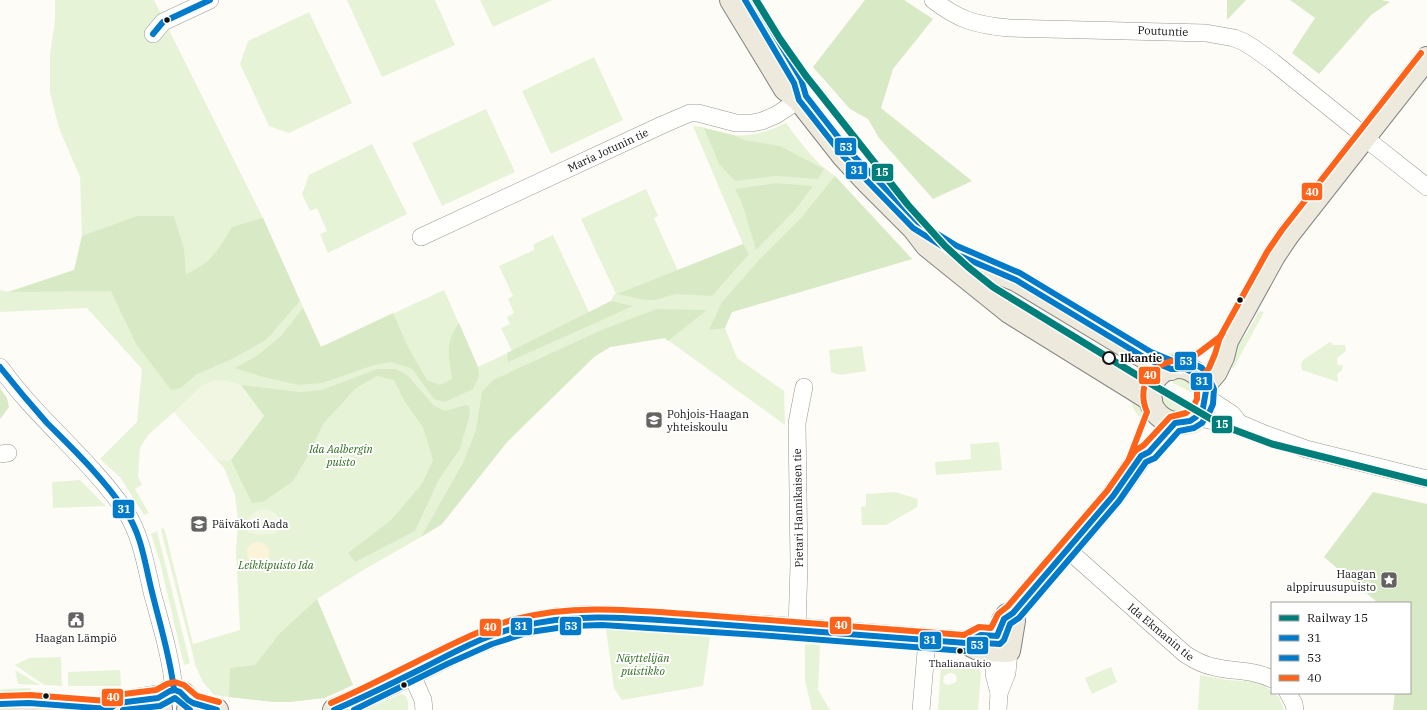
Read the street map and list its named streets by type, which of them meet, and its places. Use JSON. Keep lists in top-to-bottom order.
{
  "streets": {
    "street": [
      "Poutuntie",
      "Maria Jotunin tie",
      "Pietari Hannikaisen tie",
      "Ida Ekmanin tie"
    ]
  },
  "parks": ["Ida Aalbergin puisto", "Leikkipuisto Ida", "Näyttelijän puistikko"],
  "places": {
    "other": ["Ilkantie", "Thalianaukio"],
    "school or university": ["Pohjois-Haagan yhteiskoulu", "Päiväkoti Aada"],
    "place": ["Haagan alppiruusupuisto"],
    "public building": ["Haagan Lämpiö"]
  },
  "lines": [
    "rail line 15",
    "transit line 31",
    "transit line 53",
    "transit line 40"
  ],
  "legend": [
    "Railway 15",
    "31",
    "53",
    "40"
  ]
}
